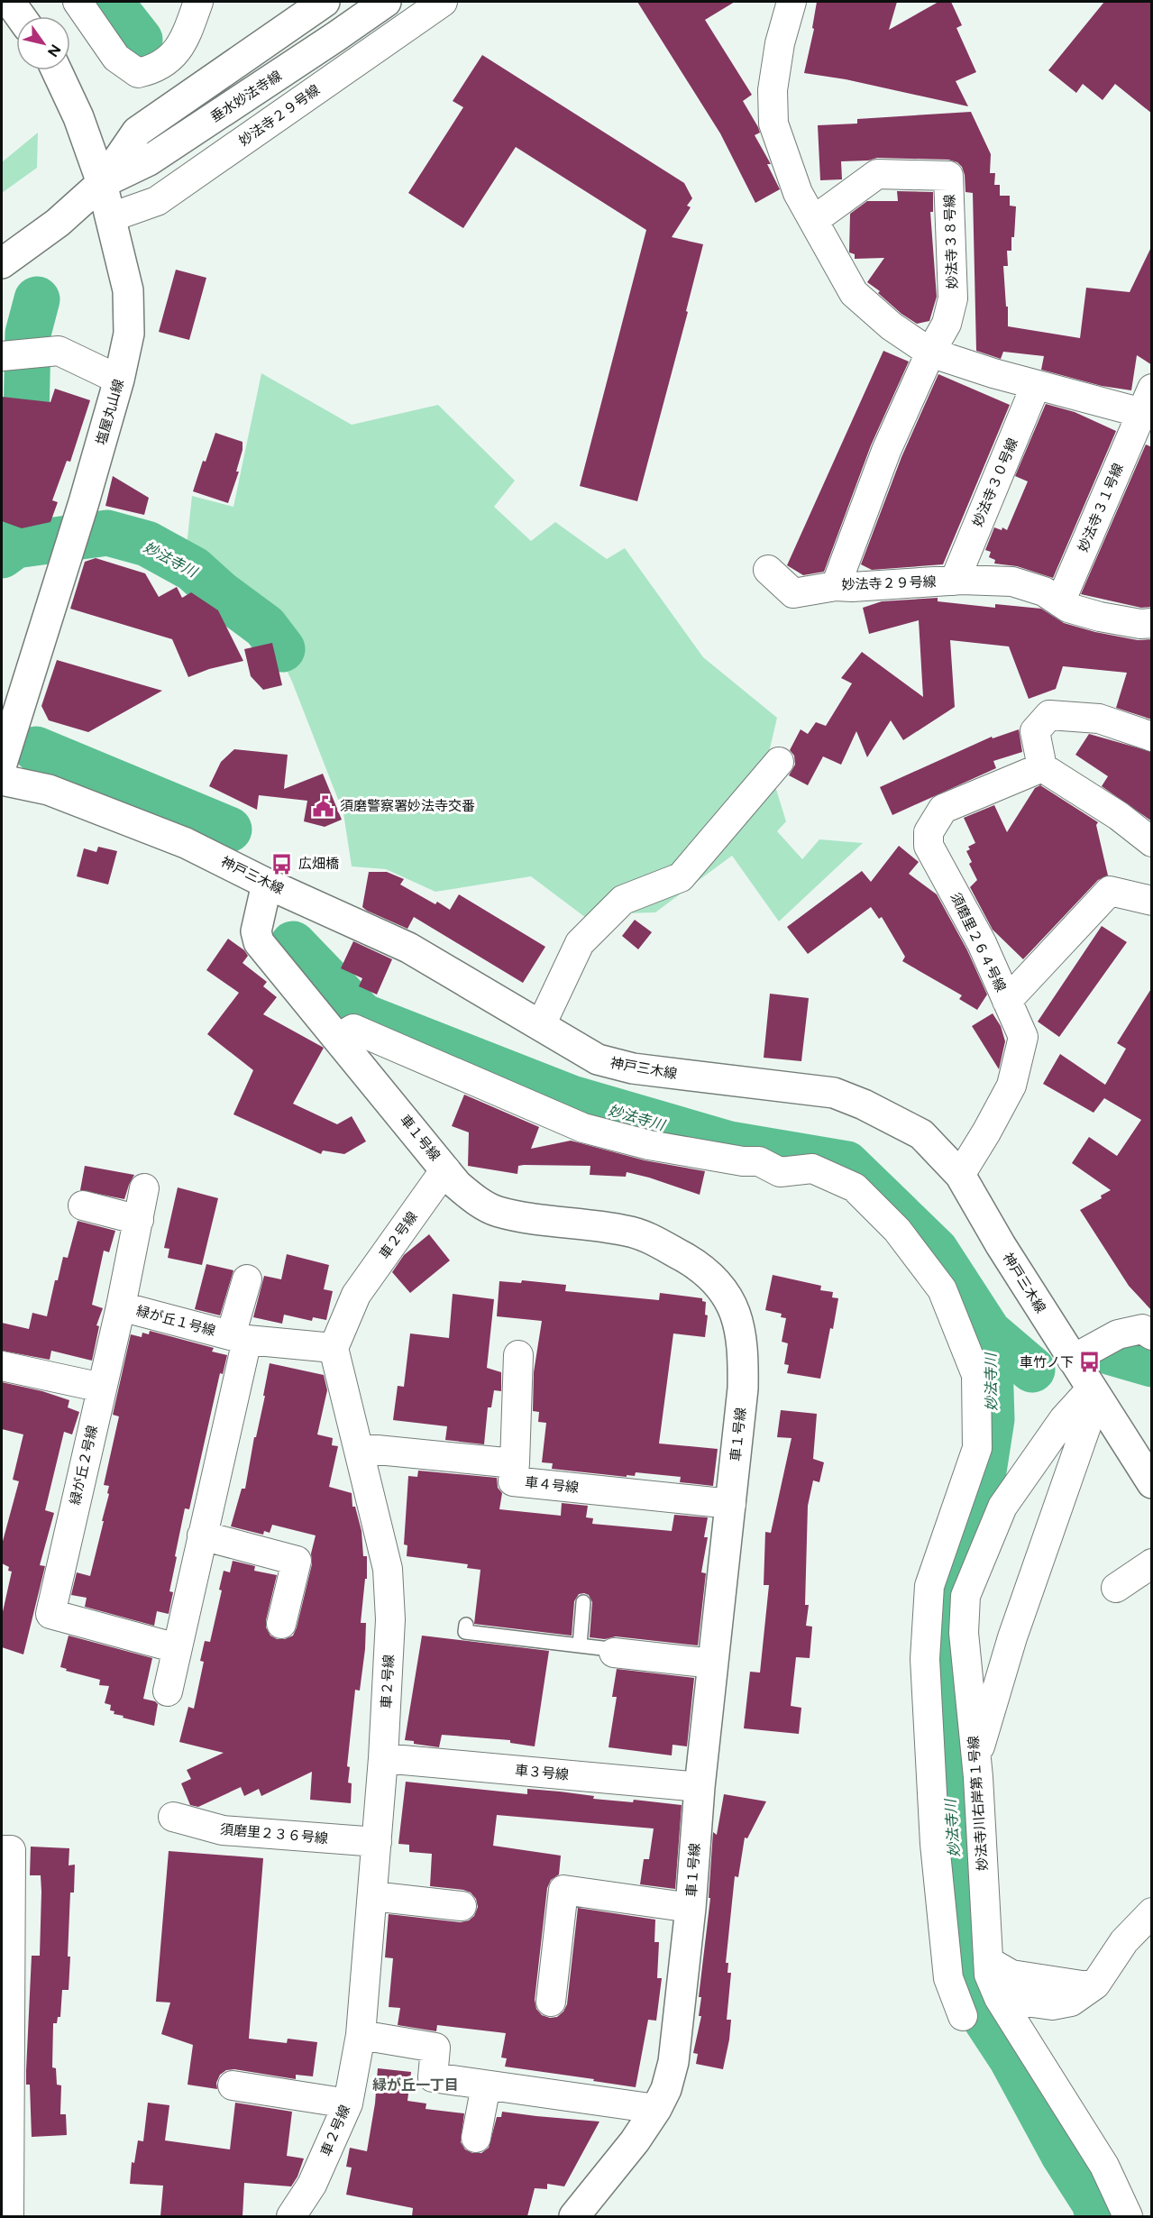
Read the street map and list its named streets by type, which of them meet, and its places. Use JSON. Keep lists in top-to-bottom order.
{
  "streets": {
    "street": [
      "垂水妙法寺線",
      "妙法寺２９号線",
      "妙法寺３８号線",
      "塩屋丸山線",
      "妙法寺３０号線",
      "妙法寺３１号線",
      "神戸三木線",
      "須磨里２６４号線",
      "車１号線",
      "車２号線",
      "緑が丘１号線",
      "緑が丘２号線",
      "車４号線",
      "車３号線",
      "妙法寺川右岸第１号線",
      "須磨里２３６号線"
    ]
  },
  "crossings": [
    ["垂水妙法寺線", "塩屋丸山線"],
    ["妙法寺２９号線", "妙法寺３８号線"],
    ["妙法寺２９号線", "塩屋丸山線"],
    ["妙法寺２９号線", "妙法寺３０号線"],
    ["妙法寺２９号線", "妙法寺３１号線"],
    ["神戸三木線", "須磨里２６４号線"],
    ["神戸三木線", "車１号線"],
    ["神戸三木線", "妙法寺川右岸第１号線"],
    ["車１号線", "車２号線"],
    ["車１号線", "車４号線"],
    ["車１号線", "車３号線"],
    ["車２号線", "緑が丘１号線"],
    ["車２号線", "車４号線"],
    ["車２号線", "車３号線"],
    ["車２号線", "須磨里２３６号線"],
    ["緑が丘１号線", "緑が丘２号線"]
  ],
  "districts": ["緑が丘一丁目"],
  "water": ["妙法寺川"],
  "places": {
    "public building": ["須磨警察署妙法寺交番"],
    "bus stop": ["広畑橋", "車竹ノ下"]
  },
  "north": "bottom right"
}
